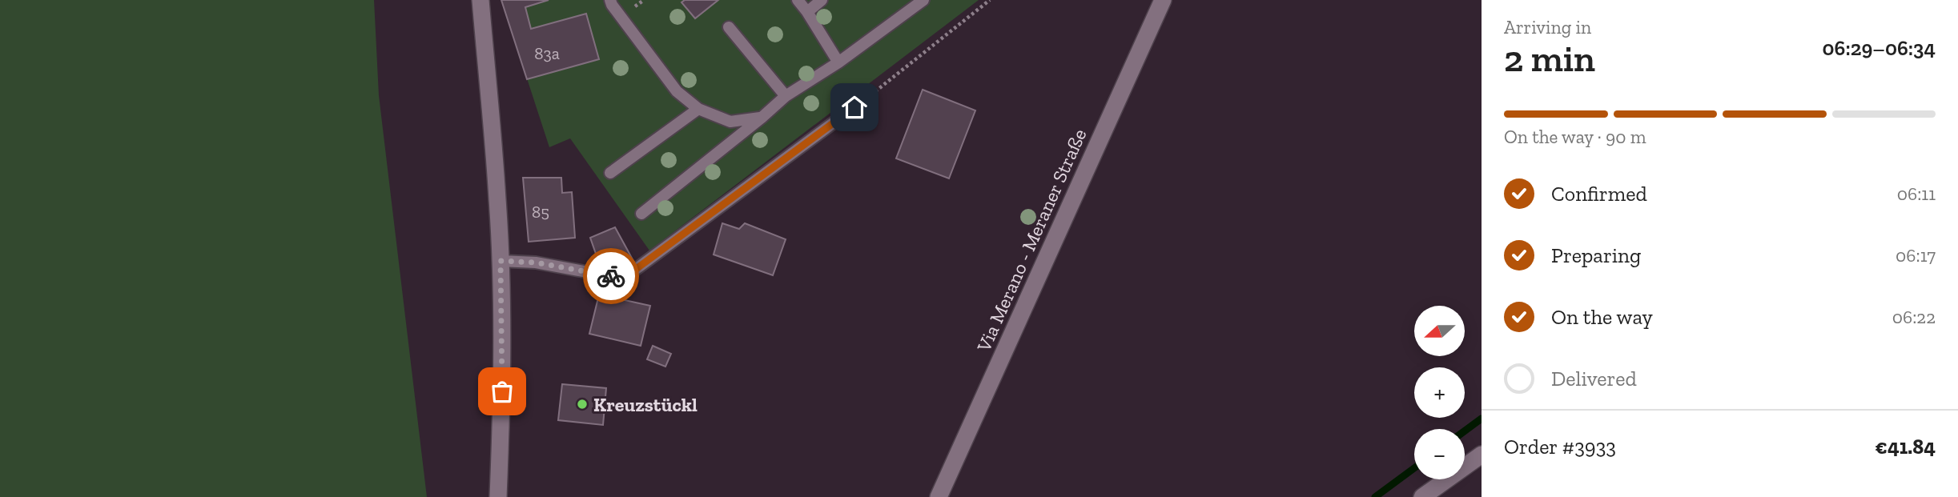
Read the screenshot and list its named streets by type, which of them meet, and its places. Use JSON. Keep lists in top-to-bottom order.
{
  "streets": {
    "street": ["Via Merano - Meraner Straße"]
  },
  "places": ["Kreuzstückl"],
  "house_numbers": ["83a", "85"],
  "north": "left",
  "page": {
    "heading": ["2 min", "Arriving in", "06:29–06:34"],
    "panel": ["Order #3933", "€41.84"],
    "bar": "On the way · 90 m",
    "list": [
      ["Confirmed", "06:11"],
      ["Preparing", "06:17"],
      ["On the way", "06:22"],
      "Delivered"
    ],
    "map_buttons": ["+", "−"]
  }
}
